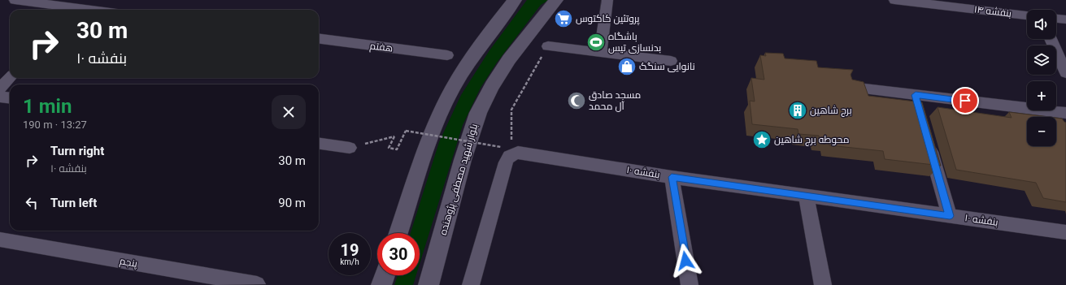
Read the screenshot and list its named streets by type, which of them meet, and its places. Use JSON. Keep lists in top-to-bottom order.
{
  "streets": {
    "main road": ["بلوار شهید مصطفی پژوهنده"],
    "street": [
      "بنفشه ۱۴",
      "هفتم",
      "بنفشه ۱۰",
      "پنجم"
    ]
  },
  "places": {
    "supermarket": ["پروتئین کاکتوس"],
    "sports": ["باشگاه بدنسازی تیس"],
    "shop": ["نانوایی سنگک"],
    "mosque": ["مسجد صادق آل محمد"],
    "building": ["برج شاهین"],
    "place": ["محوطه برج شاهین"]
  },
  "page": {
    "map_buttons": ["+", "−"],
    "turn": ["30 m", "بنفشه ۱۰"],
    "heading": ["1 min", "190 m · 13:27"],
    "list": [
      {
        "name": "Turn right",
        "note": "بنفشه ۱۰",
        "value": "30 m"
      },
      {
        "name": "Turn left",
        "value": "90 m"
      }
    ],
    "speed": "19 km/h",
    "limit": "30"
  }
}
